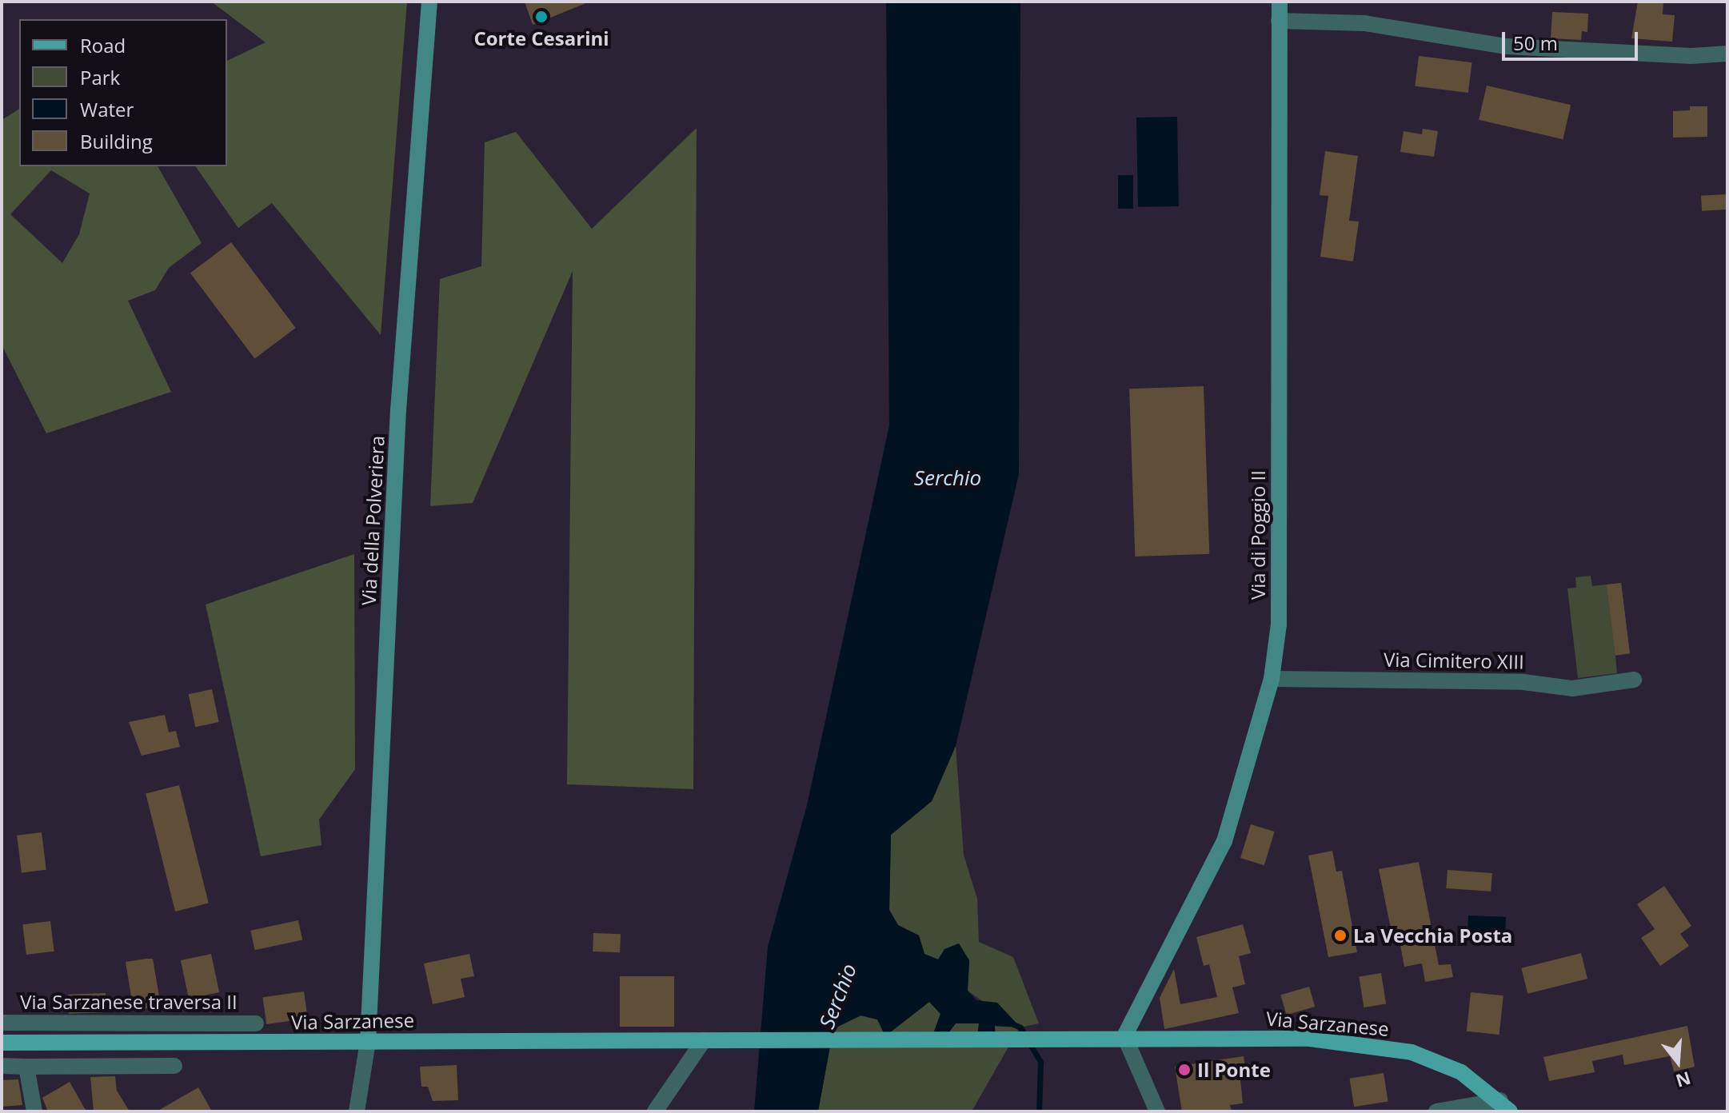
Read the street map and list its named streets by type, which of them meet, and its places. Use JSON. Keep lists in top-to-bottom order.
{
  "streets": {
    "main road": ["Via della Polveriera", "Via di Poggio II", "Via Sarzanese"],
    "street": ["Via Cimitero XIII", "Via Sarzanese traversa II"]
  },
  "crossings": [
    ["Via della Polveriera", "Via Sarzanese"],
    ["Via di Poggio II", "Via Cimitero XIII"],
    ["Via di Poggio II", "Via Sarzanese"]
  ],
  "water": ["Serchio"],
  "places": ["Corte Cesarini", "La Vecchia Posta", "Il Ponte"],
  "legend": [
    "Road",
    "Park",
    "Water",
    "Building"
  ],
  "scale_bar": "50 m",
  "north": "bottom"
}
